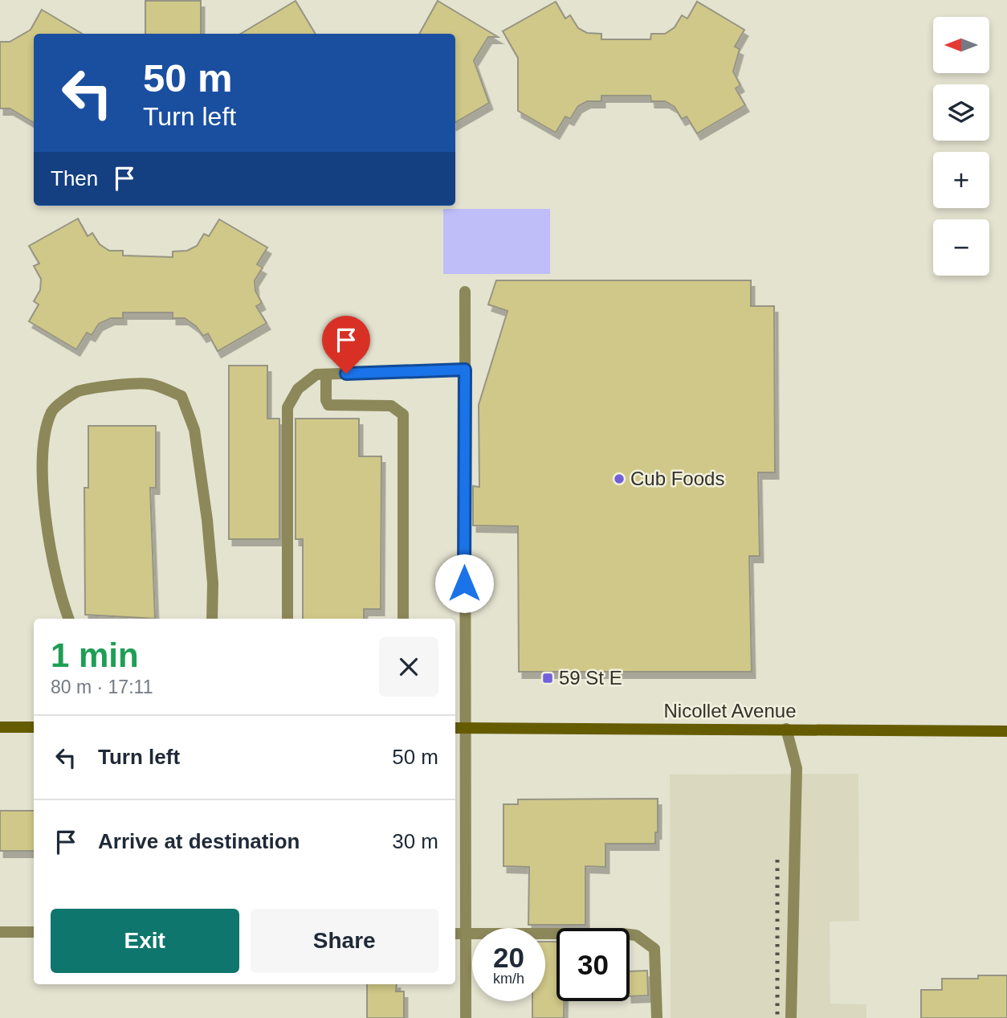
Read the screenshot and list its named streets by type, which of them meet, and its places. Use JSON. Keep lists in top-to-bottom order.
{
  "streets": {
    "main road": ["Nicollet Avenue"]
  },
  "places": {
    "other": ["Cub Foods"],
    "transit": ["59 St E"]
  },
  "north": "left",
  "page": {
    "map_buttons": ["+", "−"],
    "turn": ["50 m", "Turn left"],
    "then": "Then",
    "heading": ["1 min", "80 m · 17:11"],
    "list": [
      {
        "name": "Turn left",
        "value": "50 m"
      },
      {
        "name": "Arrive at destination",
        "value": "30 m"
      }
    ],
    "buttons": ["Exit", "Share"],
    "speed": "20 km/h",
    "limit": "30"
  }
}
